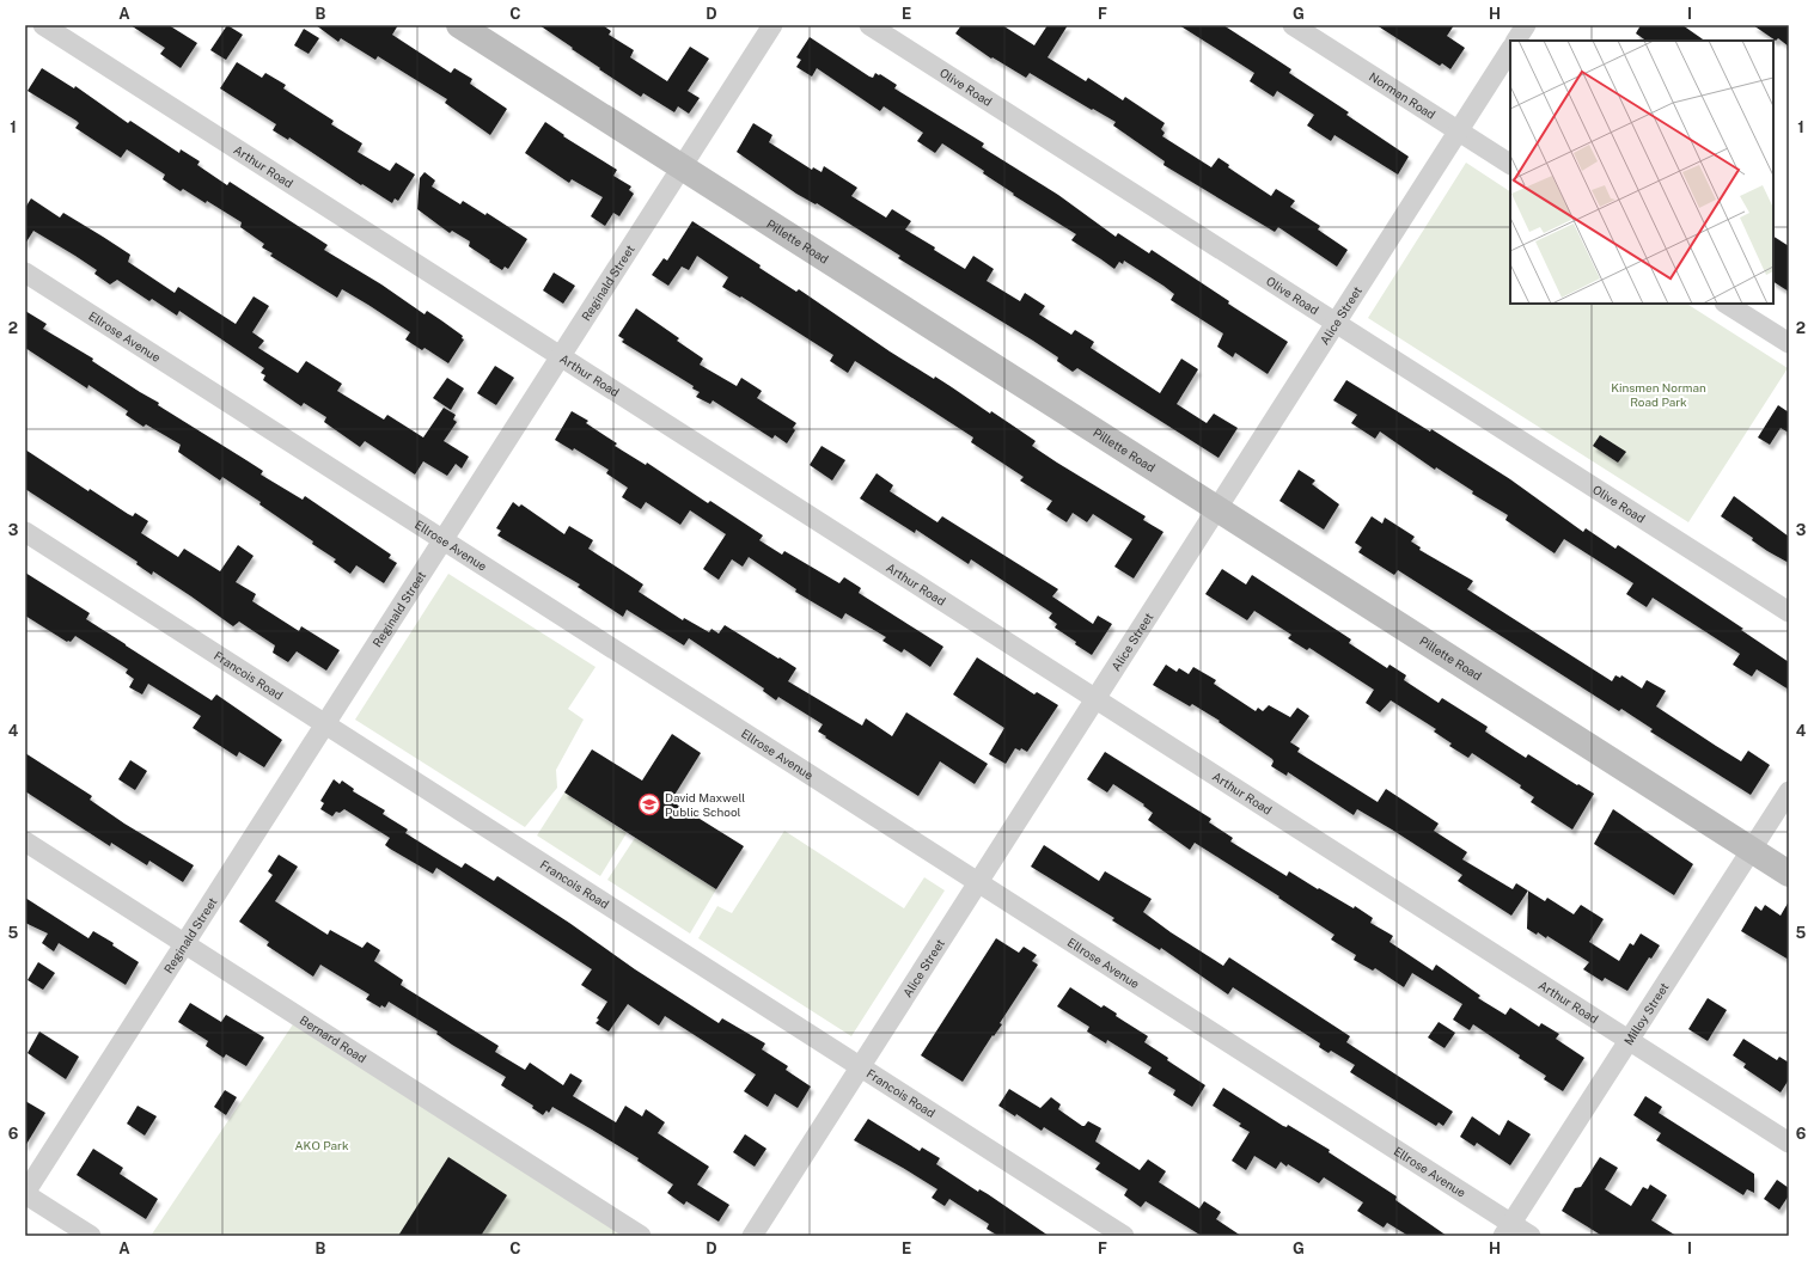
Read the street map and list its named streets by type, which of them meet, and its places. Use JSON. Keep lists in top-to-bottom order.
{
  "streets": {
    "street": [
      "Olive Road",
      "Norman Road",
      "Arthur Road",
      "Pillette Road",
      "Reginald Street",
      "Alice Street",
      "Ellrose Avenue",
      "Francois Road",
      "Milloy Street",
      "Bernard Road"
    ]
  },
  "crossings": [
    ["Olive Road", "Alice Street"],
    ["Norman Road", "Alice Street"],
    ["Arthur Road", "Reginald Street"],
    ["Arthur Road", "Alice Street"],
    ["Arthur Road", "Milloy Street"],
    ["Pillette Road", "Reginald Street"],
    ["Pillette Road", "Alice Street"],
    ["Pillette Road", "Milloy Street"],
    ["Reginald Street", "Ellrose Avenue"],
    ["Reginald Street", "Francois Road"],
    ["Reginald Street", "Bernard Road"],
    ["Alice Street", "Ellrose Avenue"],
    ["Alice Street", "Francois Road"],
    ["Ellrose Avenue", "Milloy Street"]
  ],
  "parks": ["Kinsmen Norman Road Park", "AKO Park"],
  "places": {
    "school or university": ["David Maxwell Public School"]
  },
  "grid": {
    "columns": [
      "A",
      "B",
      "C",
      "D",
      "E",
      "F",
      "G",
      "H",
      "I"
    ],
    "rows": [
      "1",
      "2",
      "3",
      "4",
      "5",
      "6"
    ]
  }
}
